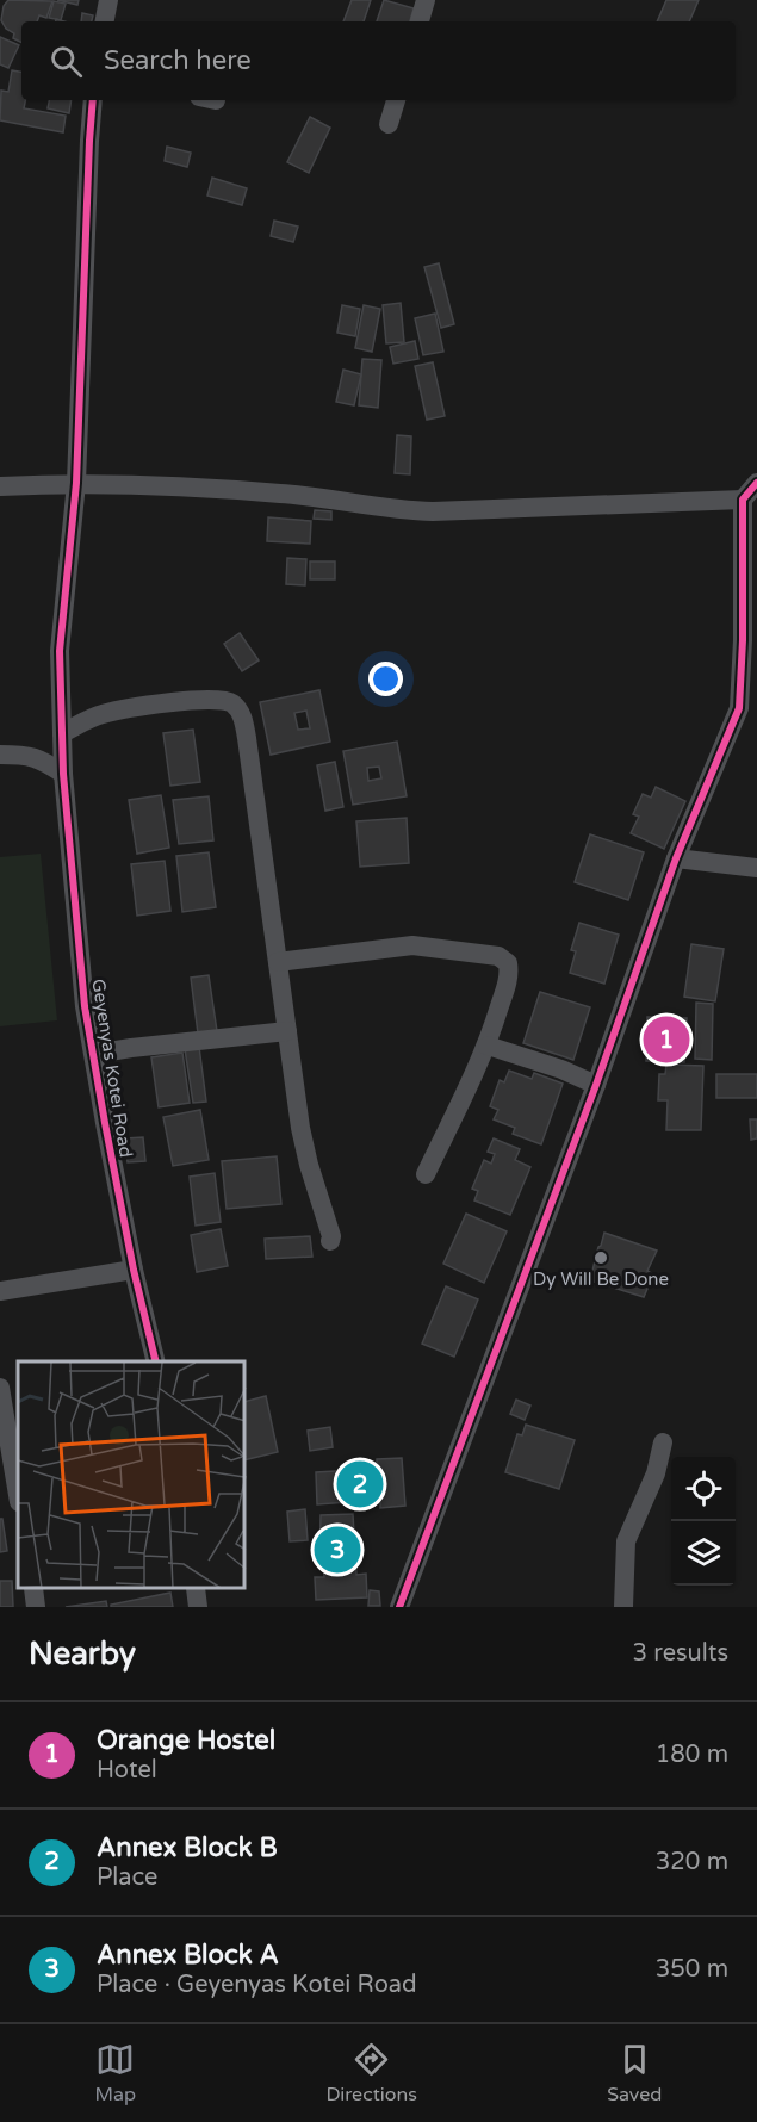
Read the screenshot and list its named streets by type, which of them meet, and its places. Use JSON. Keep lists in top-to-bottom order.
{
  "streets": {
    "street": ["Geyenyas Kotei Road"]
  },
  "places": ["Dy Will Be Done"],
  "page": {
    "search": "Search here",
    "pins": ["1", "2", "3"],
    "heading": ["Nearby", "3 results"],
    "list": [
      {
        "mark": "1",
        "name": "Orange Hostel",
        "note": "Hotel",
        "value": "180 m"
      },
      {
        "mark": "2",
        "name": "Annex Block B",
        "note": "Place",
        "value": "320 m"
      },
      {
        "mark": "3",
        "name": "Annex Block A",
        "note": "Place · Geyenyas Kotei Road",
        "value": "350 m"
      }
    ],
    "nav": ["Map", "Directions", "Saved"]
  }
}
